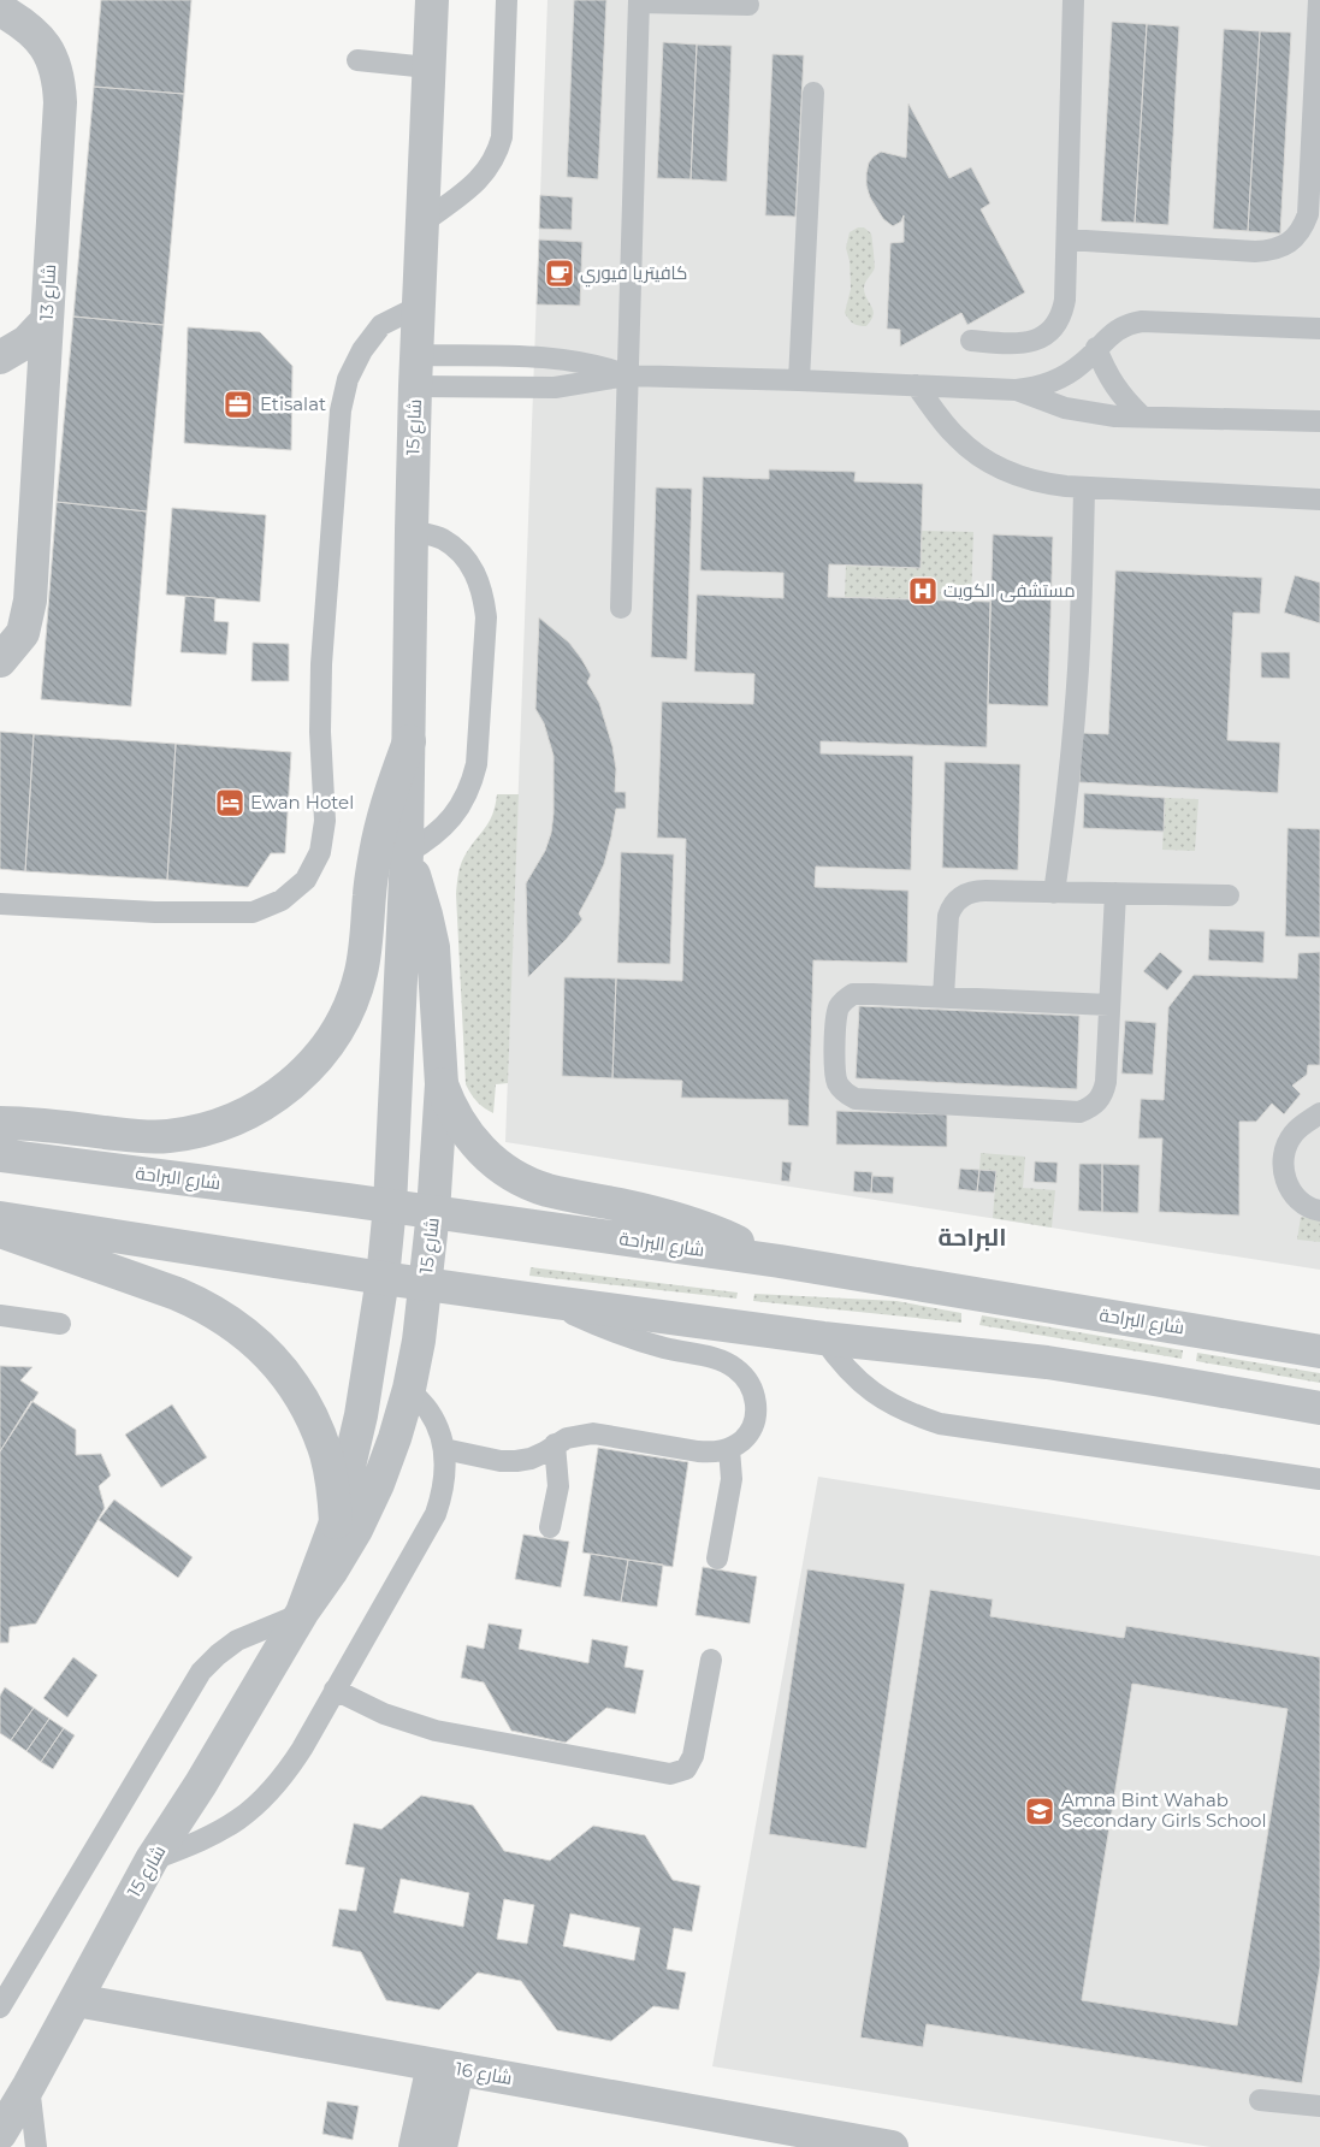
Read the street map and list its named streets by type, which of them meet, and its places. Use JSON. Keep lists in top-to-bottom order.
{
  "streets": {
    "street": [
      "شارع 13",
      "شارع 15",
      "شارع البراحة",
      "شارع 16"
    ]
  },
  "crossings": [
    ["شارع 15", "شارع البراحة"],
    ["شارع 15", "شارع 16"]
  ],
  "districts": ["البراحة"],
  "places": {
    "cafe": ["كافيتريا فيوري"],
    "office": ["Etisalat"],
    "hospital": ["مستشفى الكويت"],
    "hotel": ["Ewan Hotel"],
    "school or university": ["Amna Bint Wahab Secondary Girls School"]
  }
}
